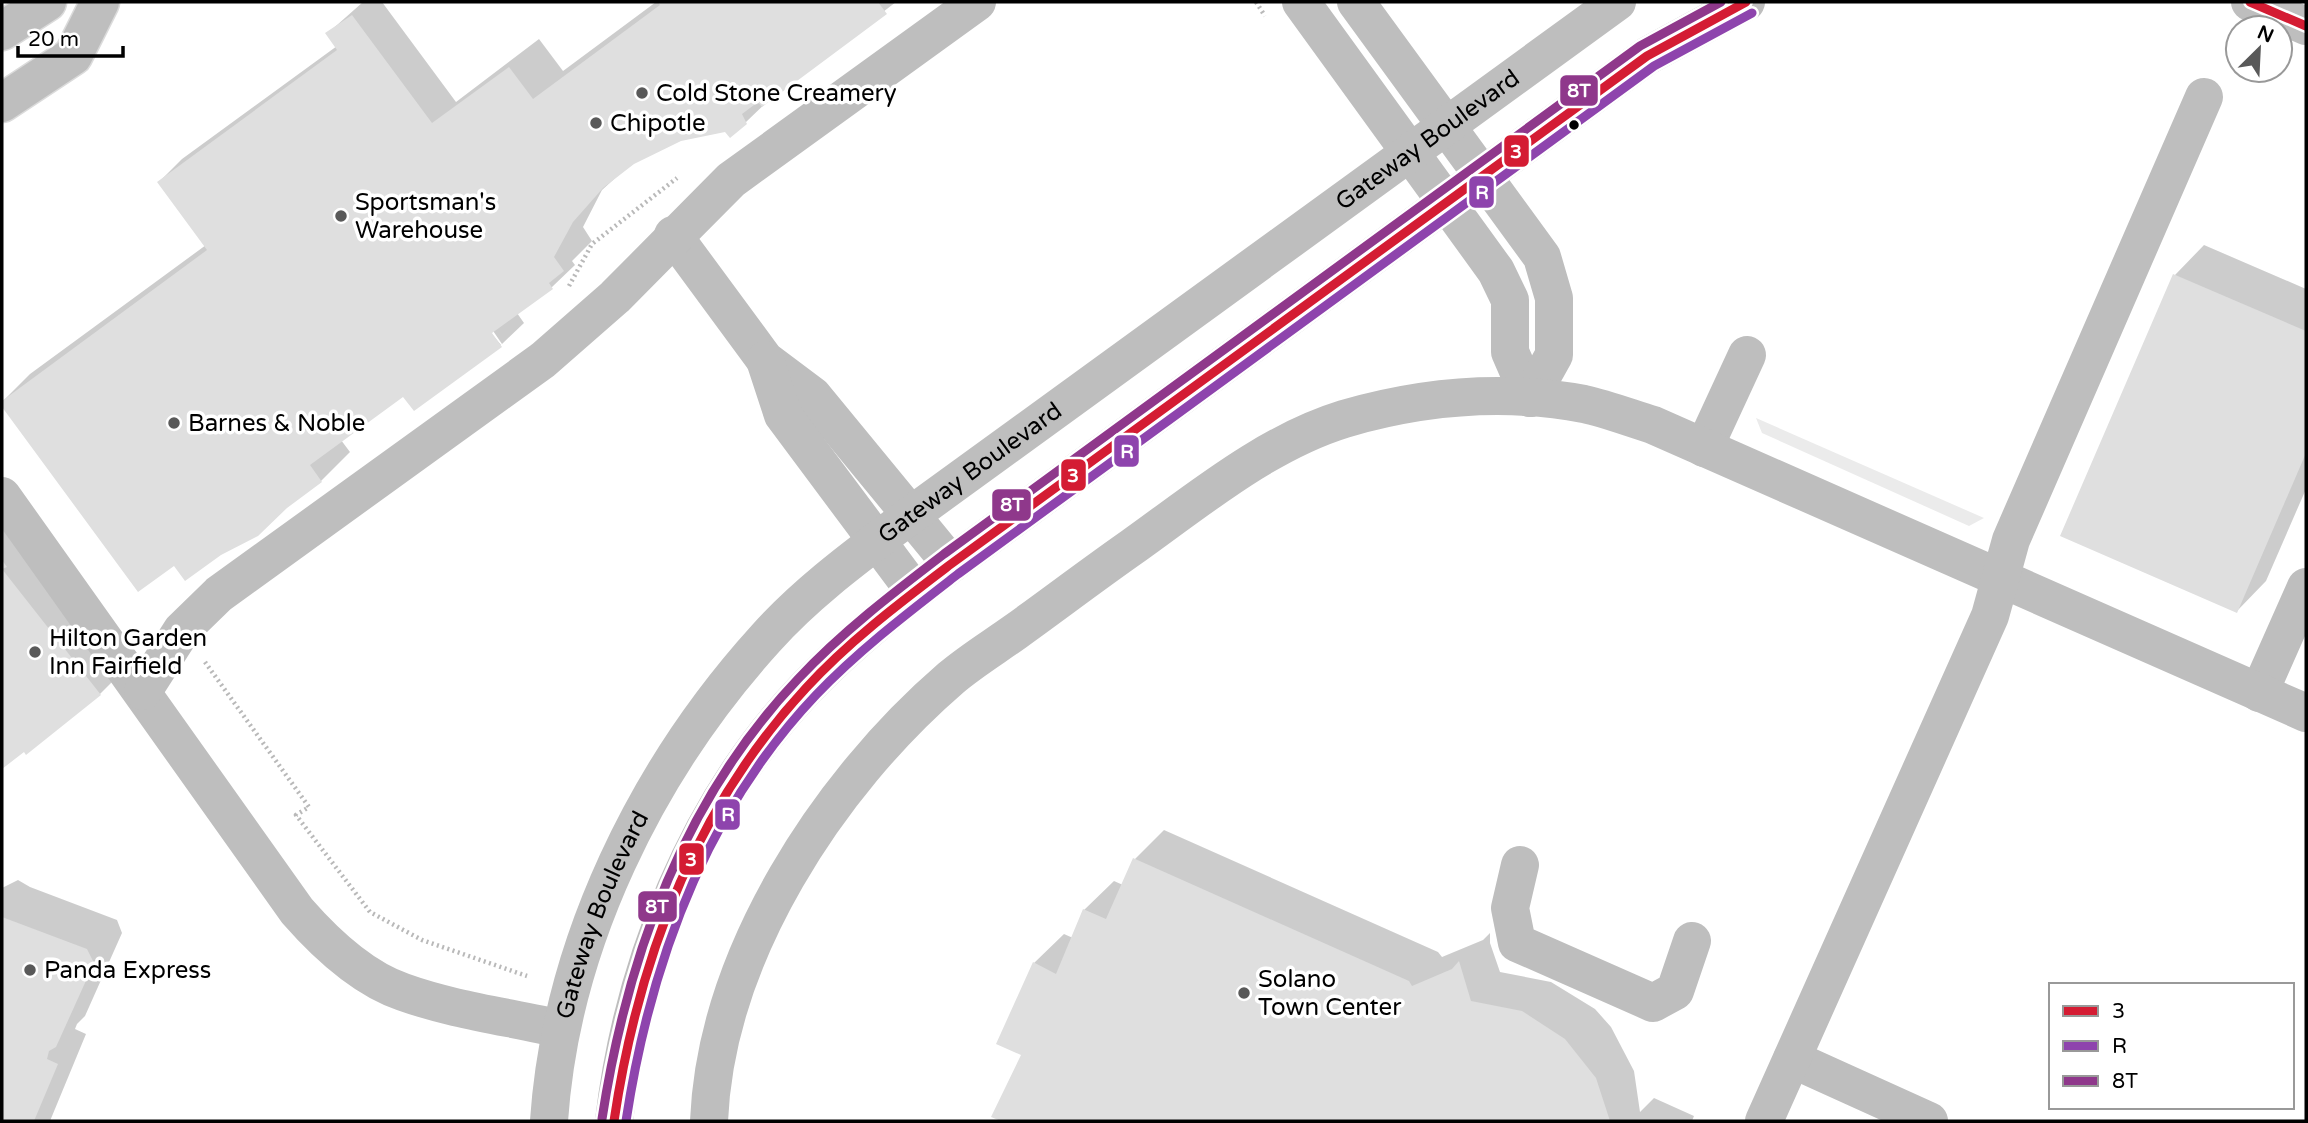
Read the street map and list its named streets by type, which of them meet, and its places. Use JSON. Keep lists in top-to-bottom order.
{
  "streets": {
    "main road": ["Gateway Boulevard"]
  },
  "places": [
    "Cold Stone Creamery",
    "Chipotle",
    "Sportsman's Warehouse",
    "Barnes & Noble",
    "Hilton Garden Inn Fairfield",
    "Panda Express",
    "Solano Town Center"
  ],
  "lines": ["transit line 3", "transit line 8T", "transit line R"],
  "legend": ["3", "R", "8T"],
  "scale_bar": "20 m",
  "north": "top right"
}
